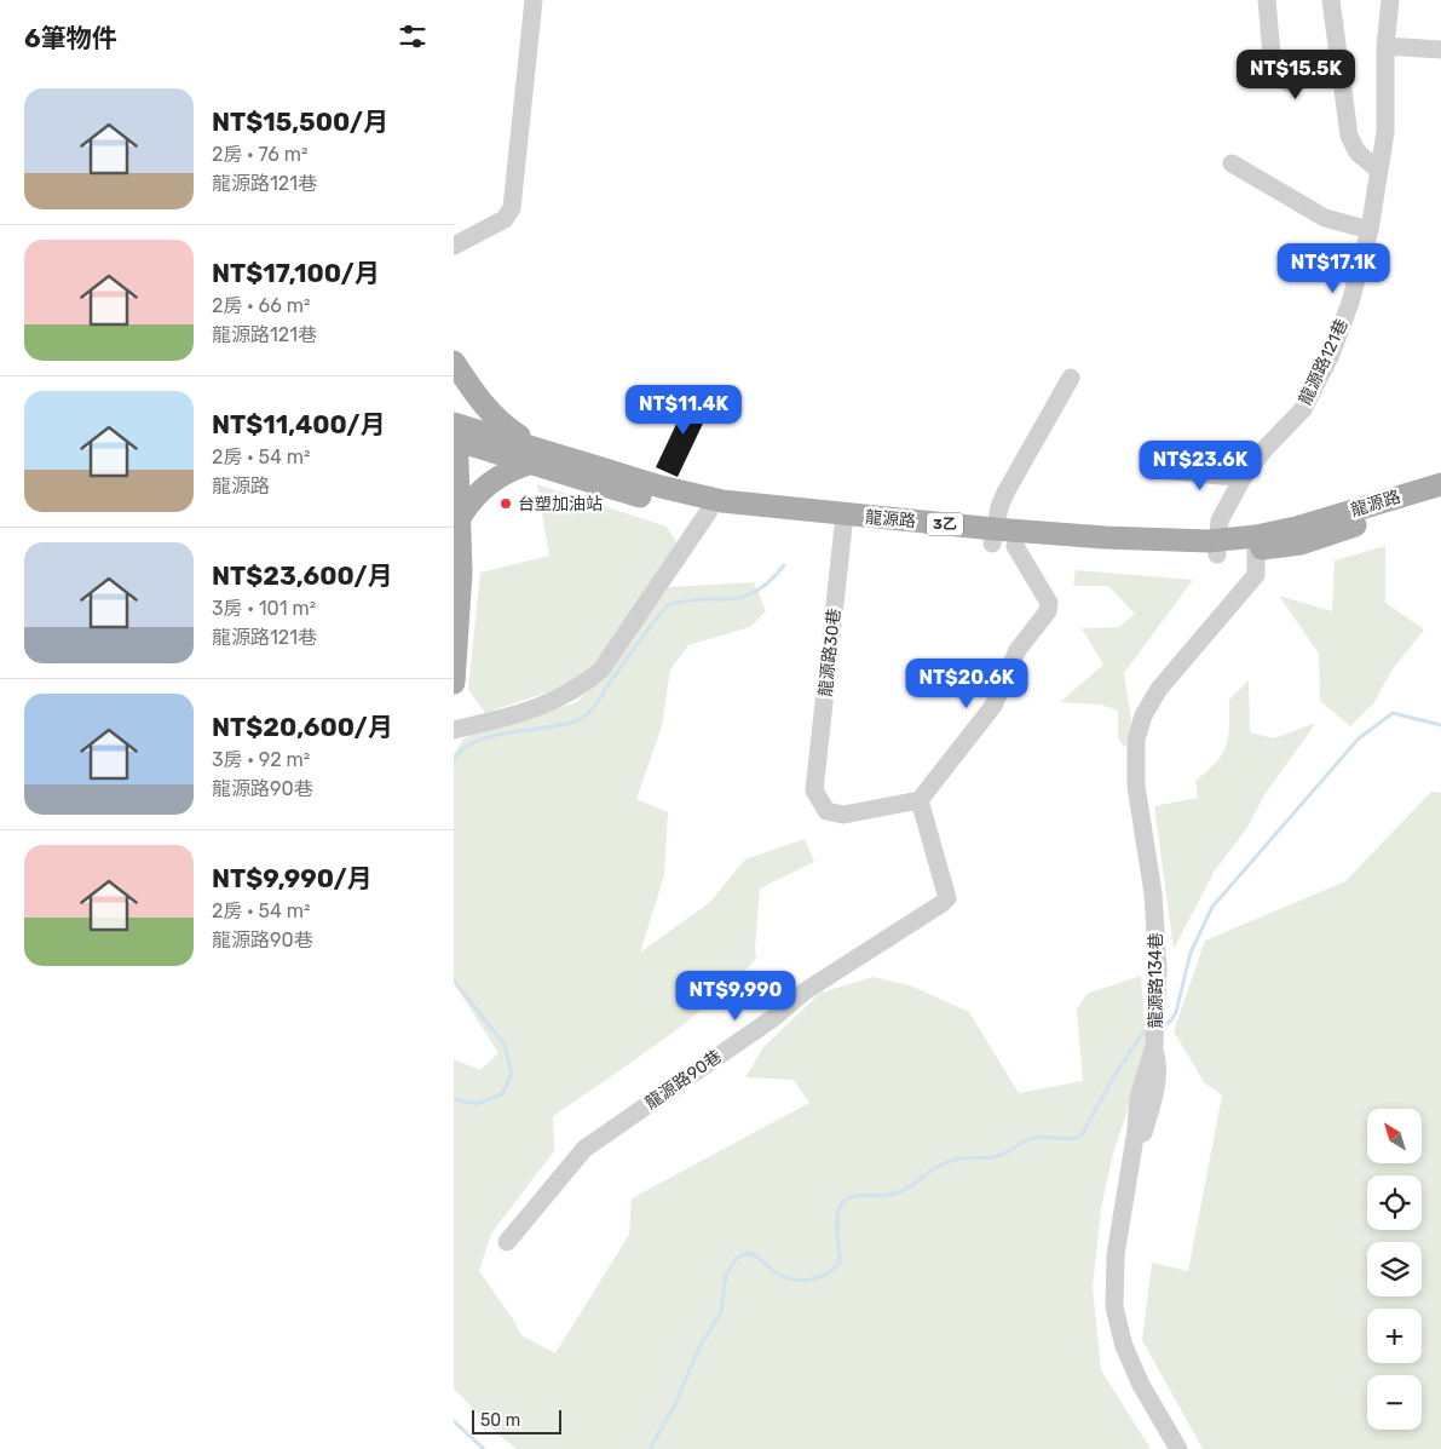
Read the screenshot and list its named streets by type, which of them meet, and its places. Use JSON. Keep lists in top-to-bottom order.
{
  "streets": {
    "main road": ["龍源路", "3乙"],
    "street": [
      "龍源路121巷",
      "龍源路30巷",
      "龍源路134巷",
      "龍源路90巷"
    ]
  },
  "crossings": [
    ["龍源路121巷", "3乙"],
    ["龍源路", "3乙"],
    ["龍源路", "龍源路30巷"],
    ["龍源路", "龍源路134巷"],
    ["3乙", "龍源路30巷"],
    ["3乙", "龍源路134巷"],
    ["龍源路30巷", "龍源路90巷"]
  ],
  "places": ["台塑加油站"],
  "scale_bar": "50 m",
  "north": "top left",
  "page": {
    "heading": "6筆物件",
    "price": [
      "NT$15.5K",
      "NT$17.1K",
      "NT$11.4K",
      "NT$23.6K",
      "NT$20.6K",
      "NT$9,990"
    ],
    "list": [
      {
        "name": "NT$15,500/月",
        "note": "2房 · 76 m² · 龍源路121巷"
      },
      {
        "name": "NT$17,100/月",
        "note": "2房 · 66 m² · 龍源路121巷"
      },
      {
        "name": "NT$11,400/月",
        "note": "2房 · 54 m² · 龍源路"
      },
      {
        "name": "NT$23,600/月",
        "note": "3房 · 101 m² · 龍源路121巷"
      },
      {
        "name": "NT$20,600/月",
        "note": "3房 · 92 m² · 龍源路90巷"
      },
      {
        "name": "NT$9,990/月",
        "note": "2房 · 54 m² · 龍源路90巷"
      }
    ],
    "map_buttons": ["+", "−"],
    "scale": "50 m"
  }
}
